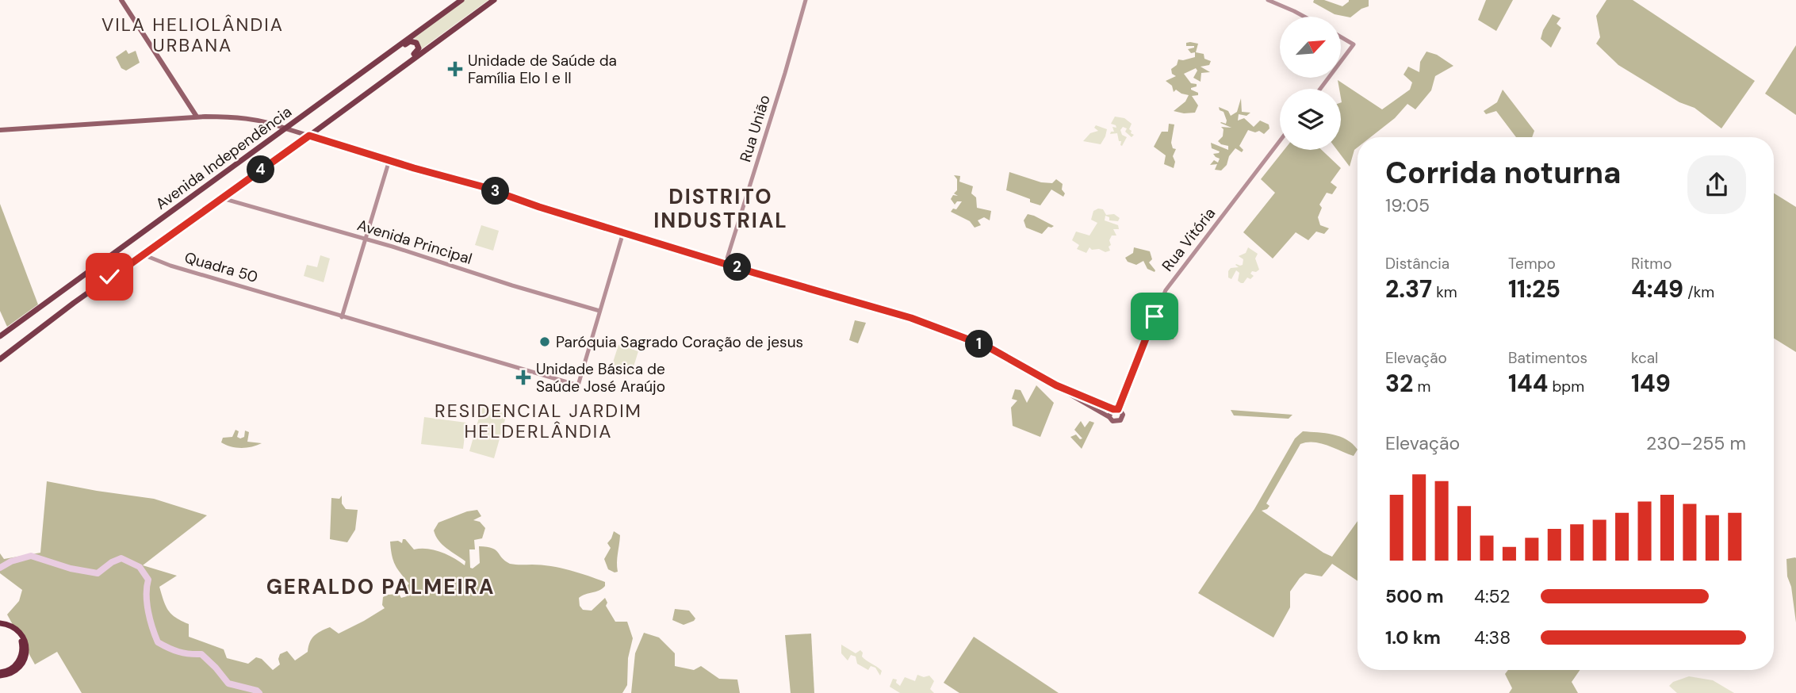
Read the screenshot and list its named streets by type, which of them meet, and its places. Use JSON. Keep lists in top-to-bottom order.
{
  "streets": {
    "main road": ["Avenida Independência"],
    "street": [
      "Rua União",
      "Rua Vitória",
      "Avenida Principal",
      "Quadra 50"
    ]
  },
  "crossings": [
    ["Avenida Independência", "Avenida Principal"],
    ["Avenida Independência", "Quadra 50"],
    ["Avenida Principal", "Quadra 50"]
  ],
  "districts": [
    "VILA HELIOLÂNDIA URBANA",
    "DISTRITO INDUSTRIAL",
    "RESIDENCIAL JARDIM HELDERLÂNDIA",
    "GERALDO PALMEIRA"
  ],
  "places": {
    "health": ["Unidade de Saúde da Família Elo I e II", "Unidade Básica de Saúde José Araújo"],
    "other": ["Paróquia Sagrado Coração de jesus"]
  },
  "north": "top right",
  "page": {
    "heading": ["Corrida noturna", "19:05"],
    "pins": [
      "4",
      "3",
      "2",
      "1"
    ],
    "stats": [
      ["Distância", "2.37 km"],
      ["Tempo", "11:25"],
      ["Ritmo", "4:49 /km"],
      ["Elevação", "32 m"],
      ["Batimentos", "144 bpm"],
      ["kcal", "149"]
    ],
    "chart": ["Elevação", "230–255 m"],
    "list": [
      {
        "name": "500 m",
        "note": "4:52"
      },
      {
        "name": "1.0 km",
        "note": "4:38"
      }
    ]
  }
}
